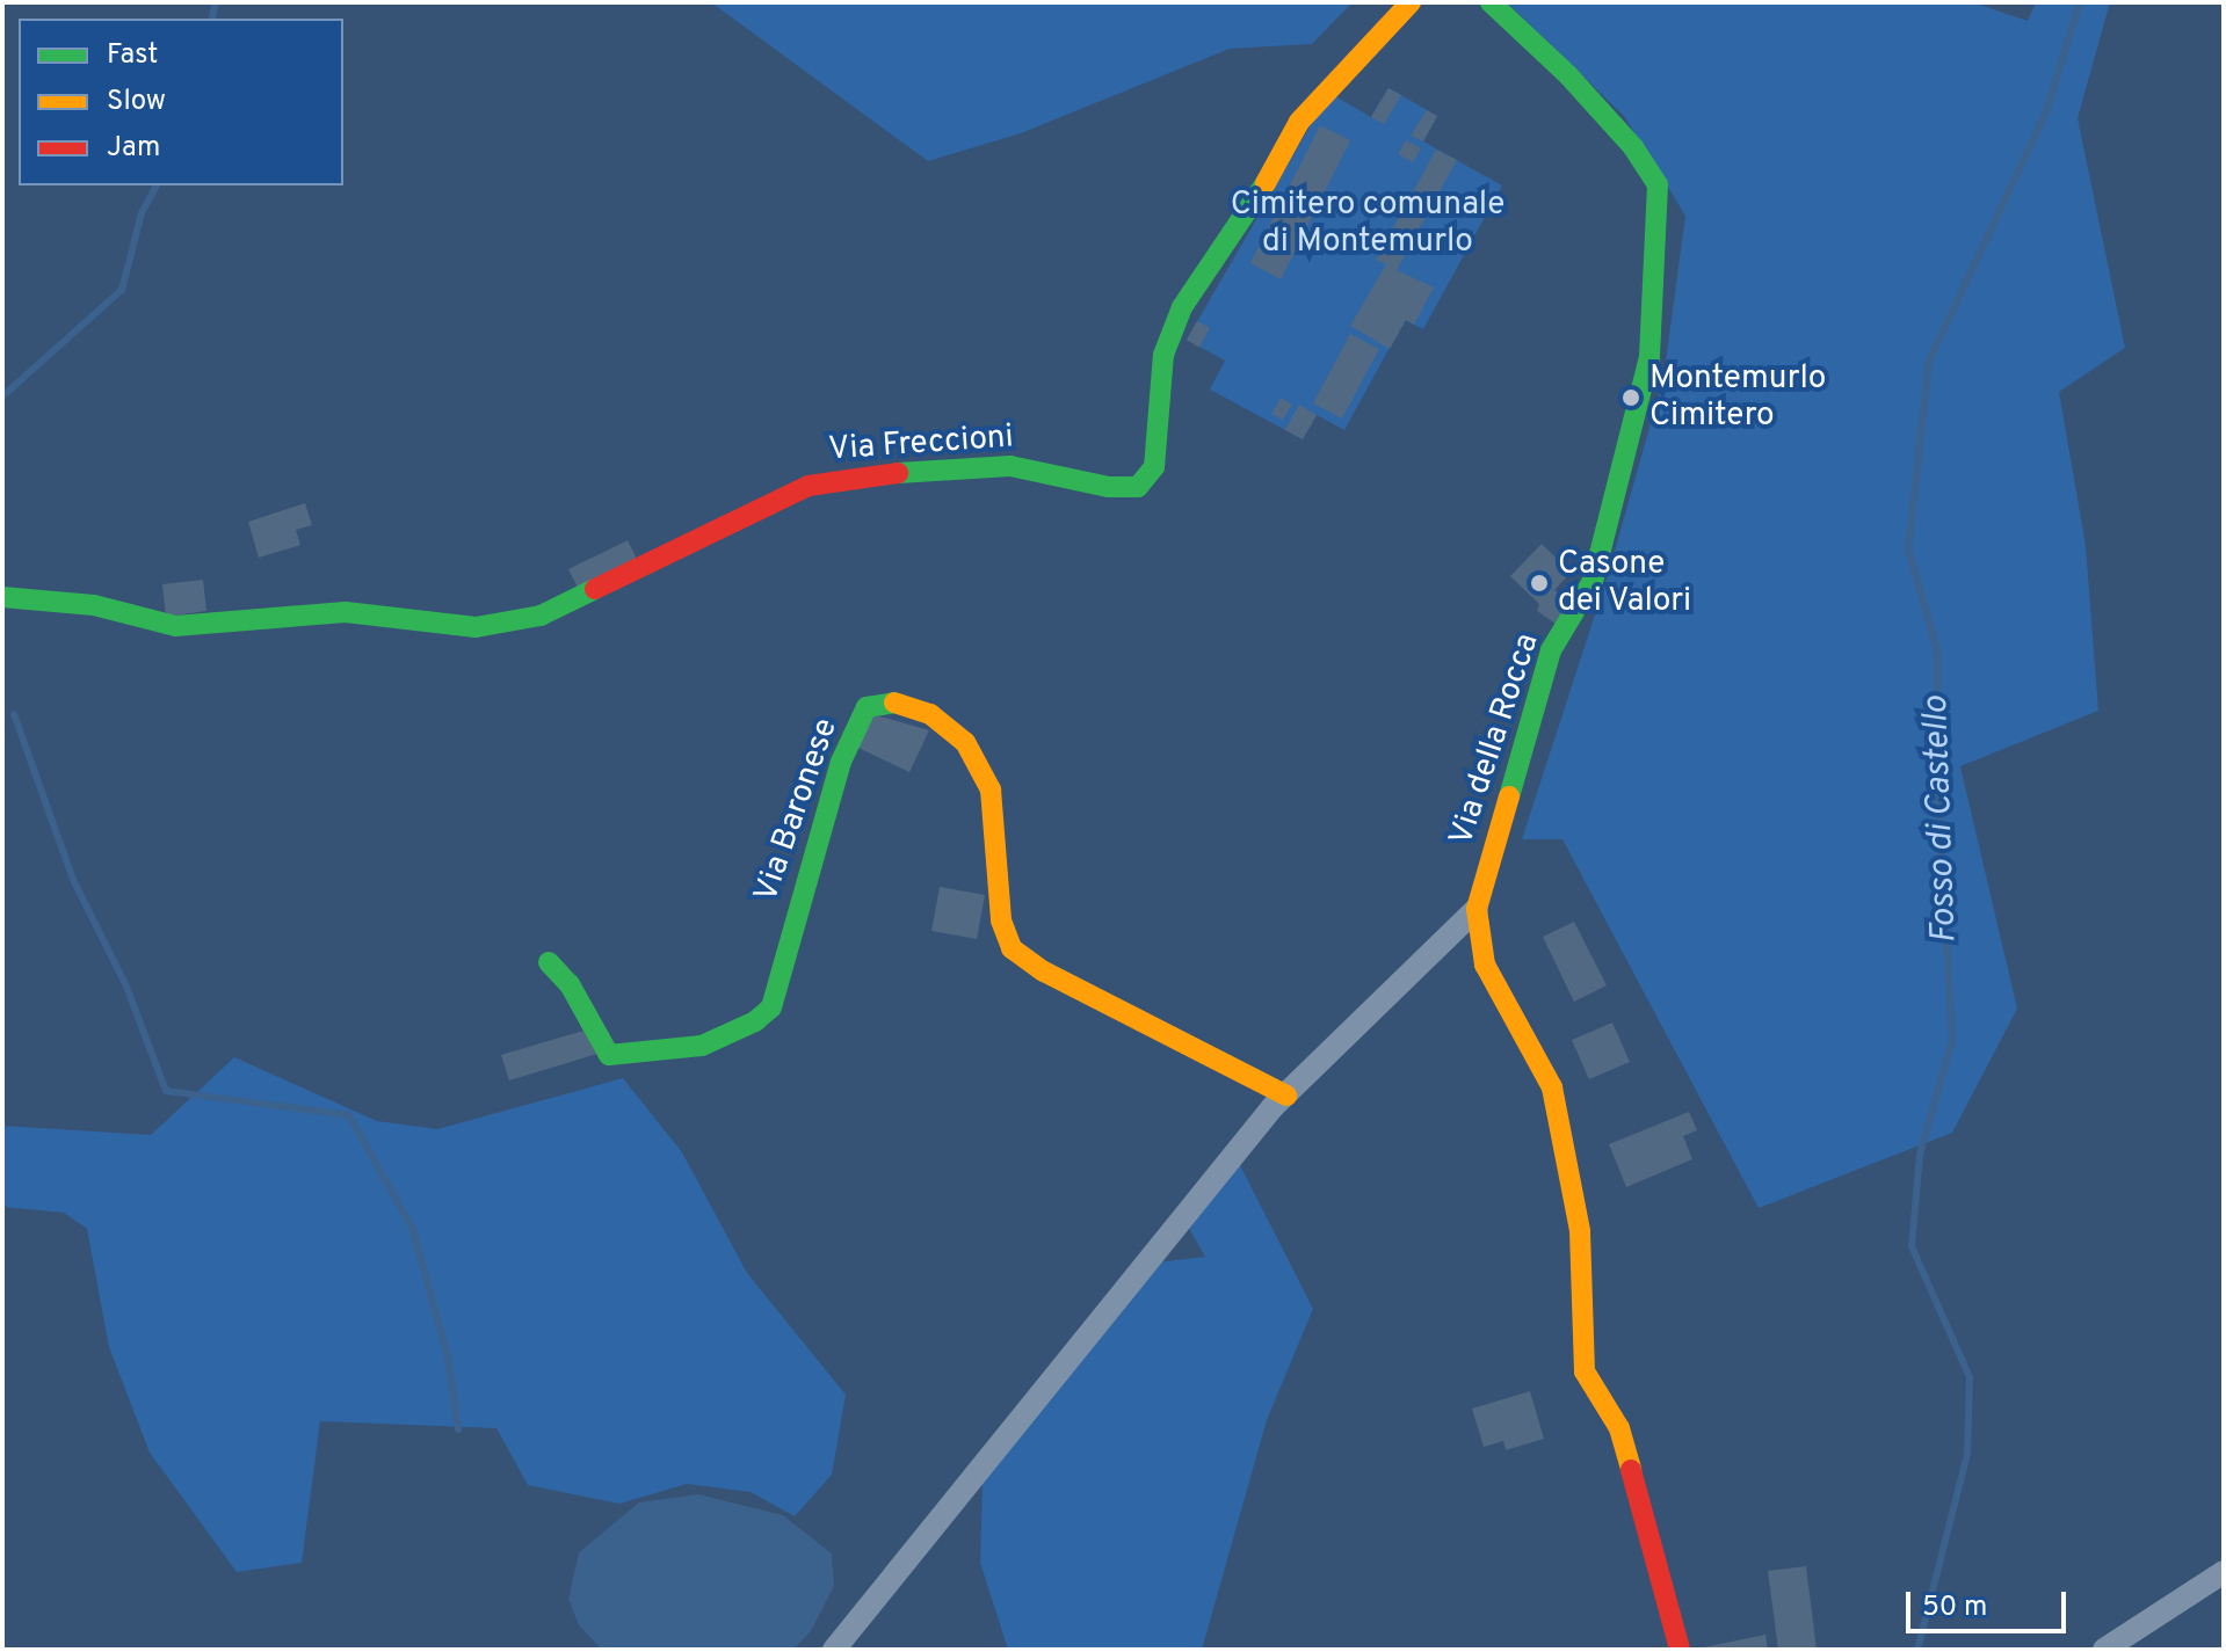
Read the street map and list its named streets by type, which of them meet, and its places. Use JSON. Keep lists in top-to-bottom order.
{
  "streets": {
    "street": ["Via Freccioni", "Via della Rocca", "Via Baronese"]
  },
  "water": ["Fosso di Castello"],
  "parks": ["Cimitero comunale di Montemurlo"],
  "places": ["Montemurlo Cimitero", "Casone dei Valori"],
  "legend": ["Fast", "Slow", "Jam"],
  "scale_bar": "50 m"
}
